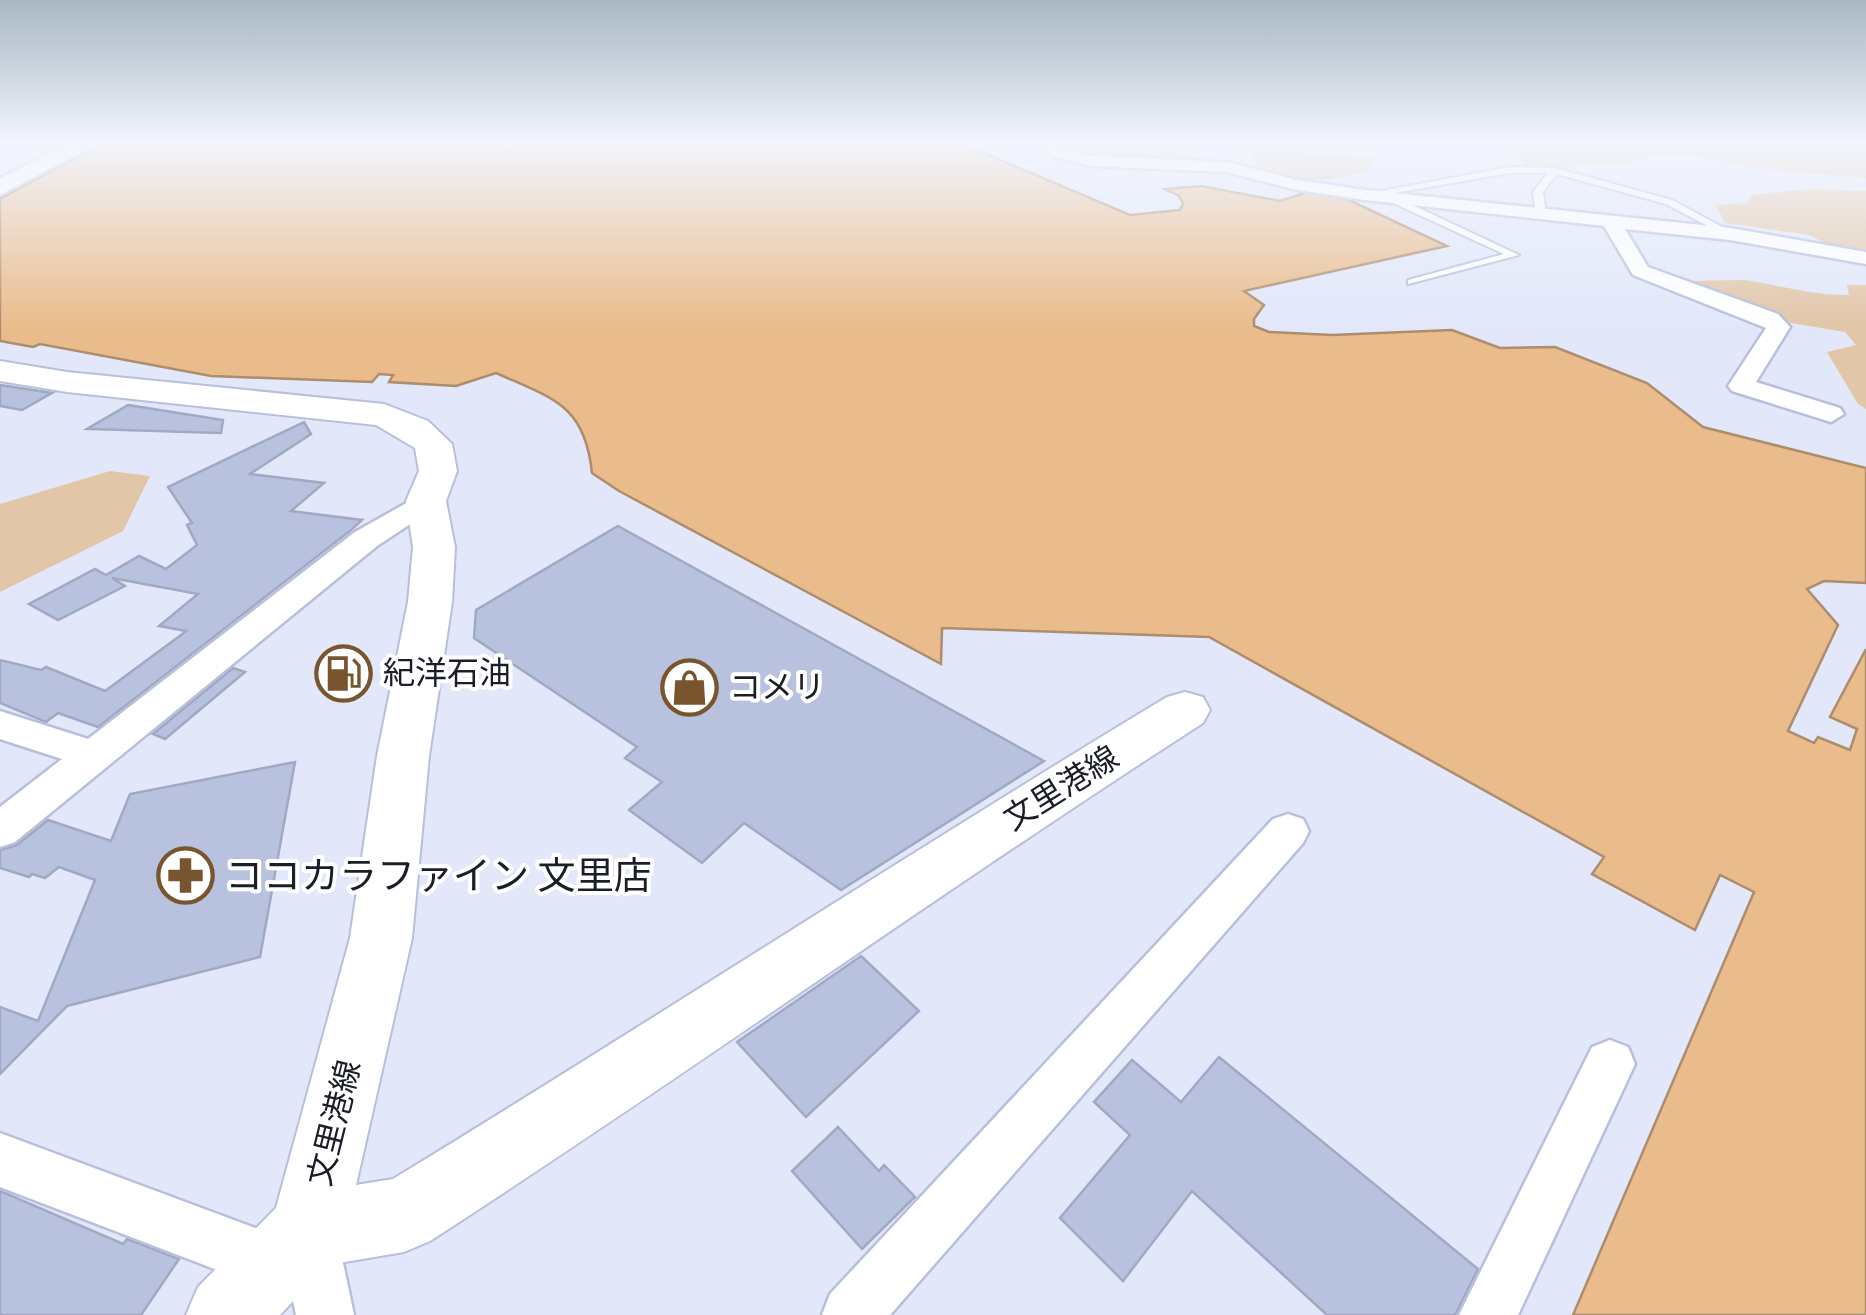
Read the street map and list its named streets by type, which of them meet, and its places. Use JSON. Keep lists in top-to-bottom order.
{
  "streets": {
    "main road": ["文里港線"]
  },
  "places": {
    "fuel station": ["紀洋石油"],
    "shop": ["コメリ"],
    "pharmacy": ["ココカラファイン 文里店"]
  }
}
